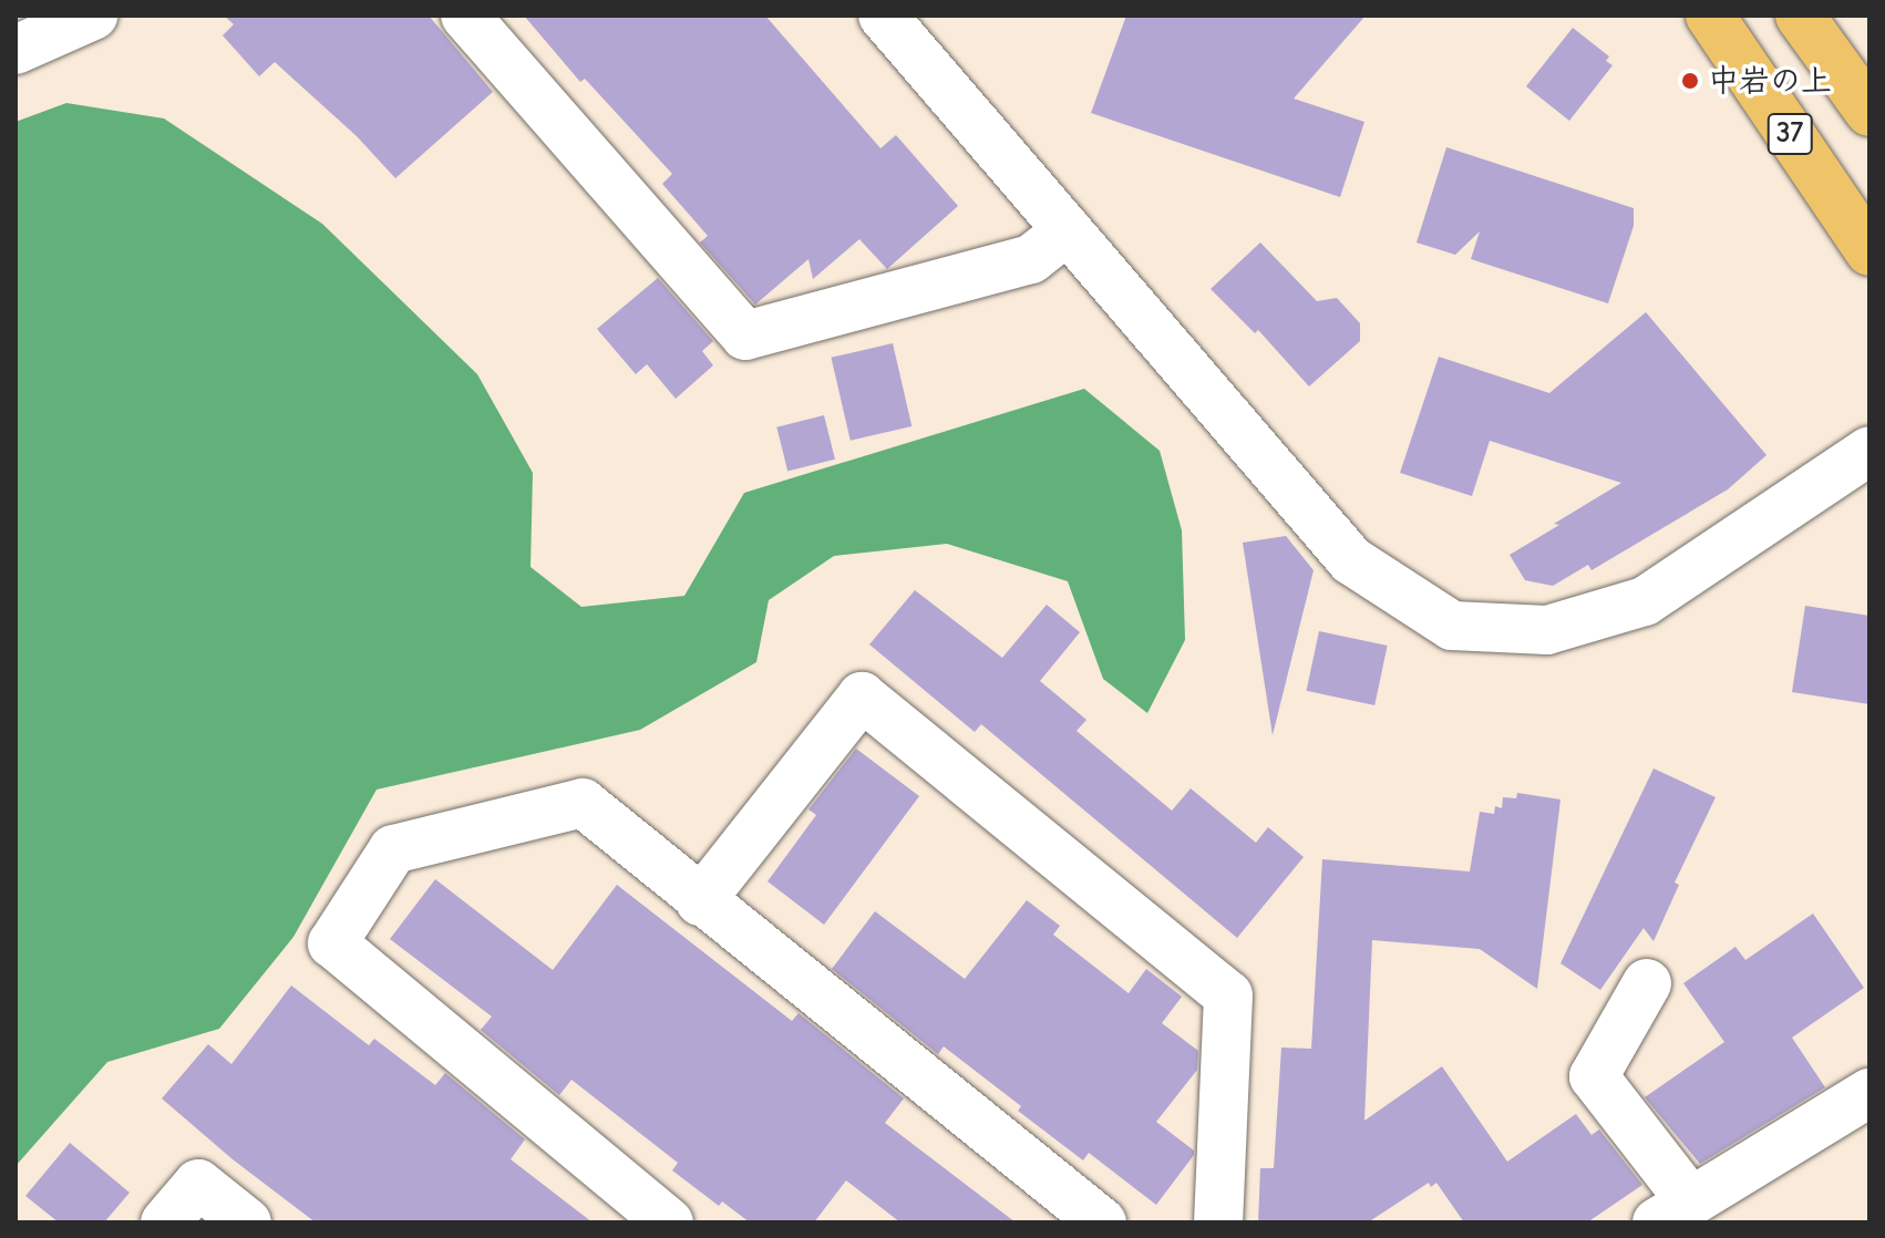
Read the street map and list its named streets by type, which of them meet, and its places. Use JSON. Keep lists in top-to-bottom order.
{
  "streets": {
    "main road": ["37"]
  },
  "places": ["中岩の上"]
}
